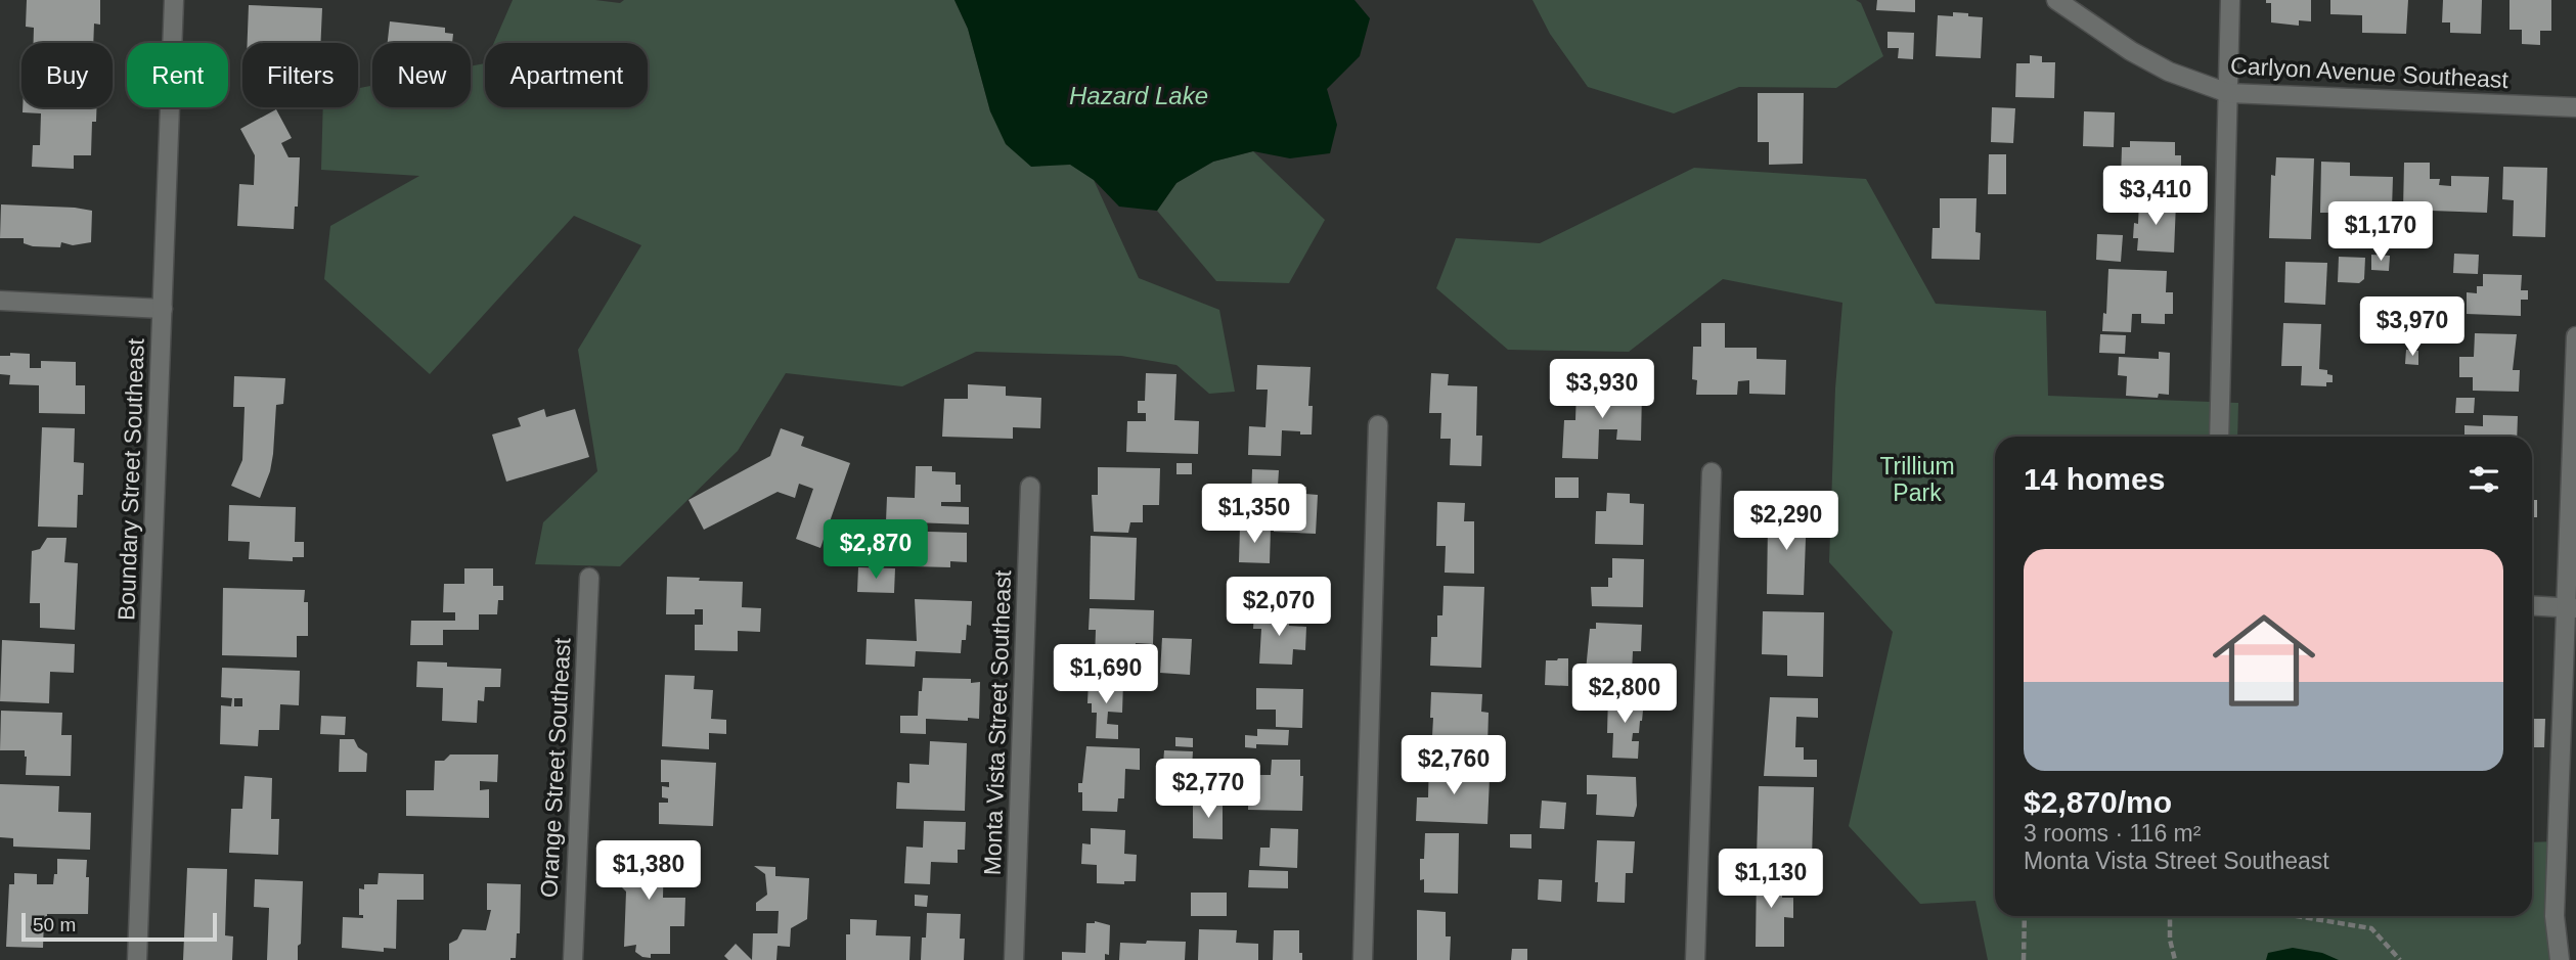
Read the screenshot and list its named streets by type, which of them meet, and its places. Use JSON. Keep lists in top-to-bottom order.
{
  "streets": {
    "street": [
      "Carlyon Avenue Southeast",
      "Boundary Street Southeast",
      "Monta Vista Street Southeast",
      "Orange Street Southeast"
    ]
  },
  "water": ["Hazard Lake"],
  "parks": ["Trillium Park"],
  "scale_bar": "50 m",
  "page": {
    "chip": [
      "Buy",
      "Rent",
      "Filters",
      "New",
      "Apartment"
    ],
    "price": [
      "$3,410",
      "$1,170",
      "$3,970",
      "$3,930",
      "$1,350",
      "$2,290",
      "$2,870",
      "$2,070",
      "$1,690",
      "$2,800",
      "$2,760",
      "$2,770",
      "$1,380",
      "$1,130"
    ],
    "heading": "14 homes",
    "list": [
      {
        "name": "$2,870/mo",
        "note": "3 rooms · 116 m² · Monta Vista Street Southeast"
      }
    ],
    "scale": "50 m"
  }
}
